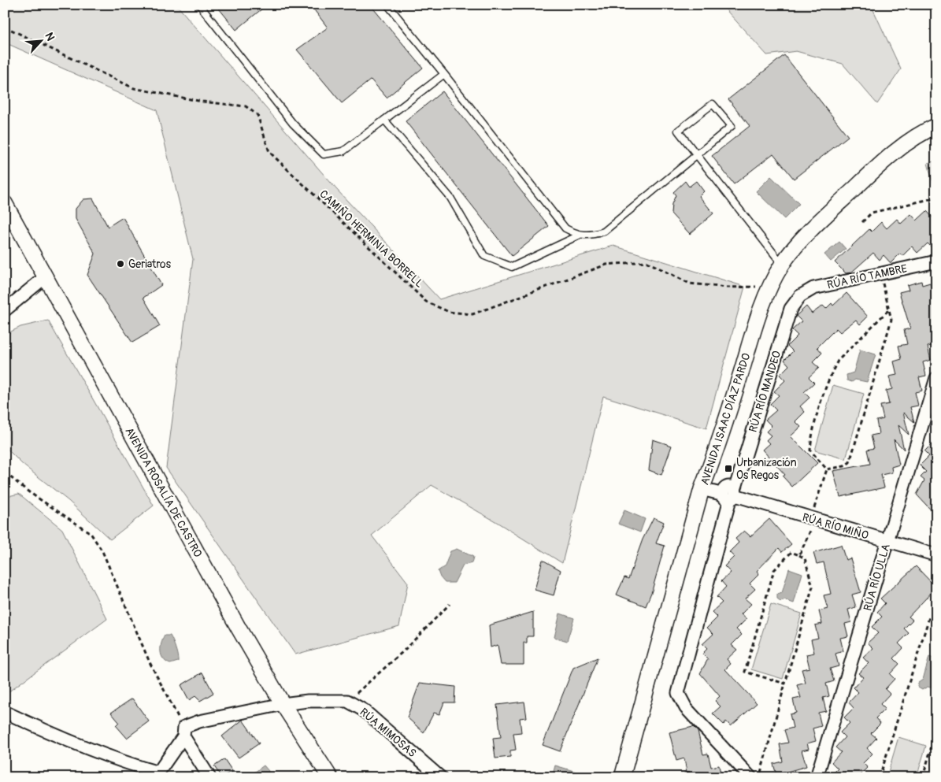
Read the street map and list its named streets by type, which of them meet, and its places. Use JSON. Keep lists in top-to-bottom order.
{
  "streets": {
    "street": [
      "RÚA RÍO TAMBRE",
      "RÚA RÍO MANDEO",
      "AVENIDA ISAAC DÍAZ PARDO",
      "AVENIDA ROSALÍA DE CASTRO",
      "RÚA RÍO MIÑO",
      "RÚA RÍO ULLA",
      "RÚA MIMOSAS"
    ],
    "path": ["CAMIÑO HERMINIA BORRELL"]
  },
  "crossings": [
    ["CAMIÑO HERMINIA BORRELL", "AVENIDA ISAAC DÍAZ PARDO"],
    ["RÚA RÍO TAMBRE", "RÚA RÍO MANDEO"],
    ["RÚA RÍO MANDEO", "RÚA RÍO MIÑO"],
    ["AVENIDA ISAAC DÍAZ PARDO", "RÚA RÍO MIÑO"],
    ["RÚA RÍO MIÑO", "RÚA RÍO ULLA"]
  ],
  "places": {
    "other": ["Geriatros"],
    "transit": ["Urbanización Os Regos"]
  },
  "north": "top right"
}
